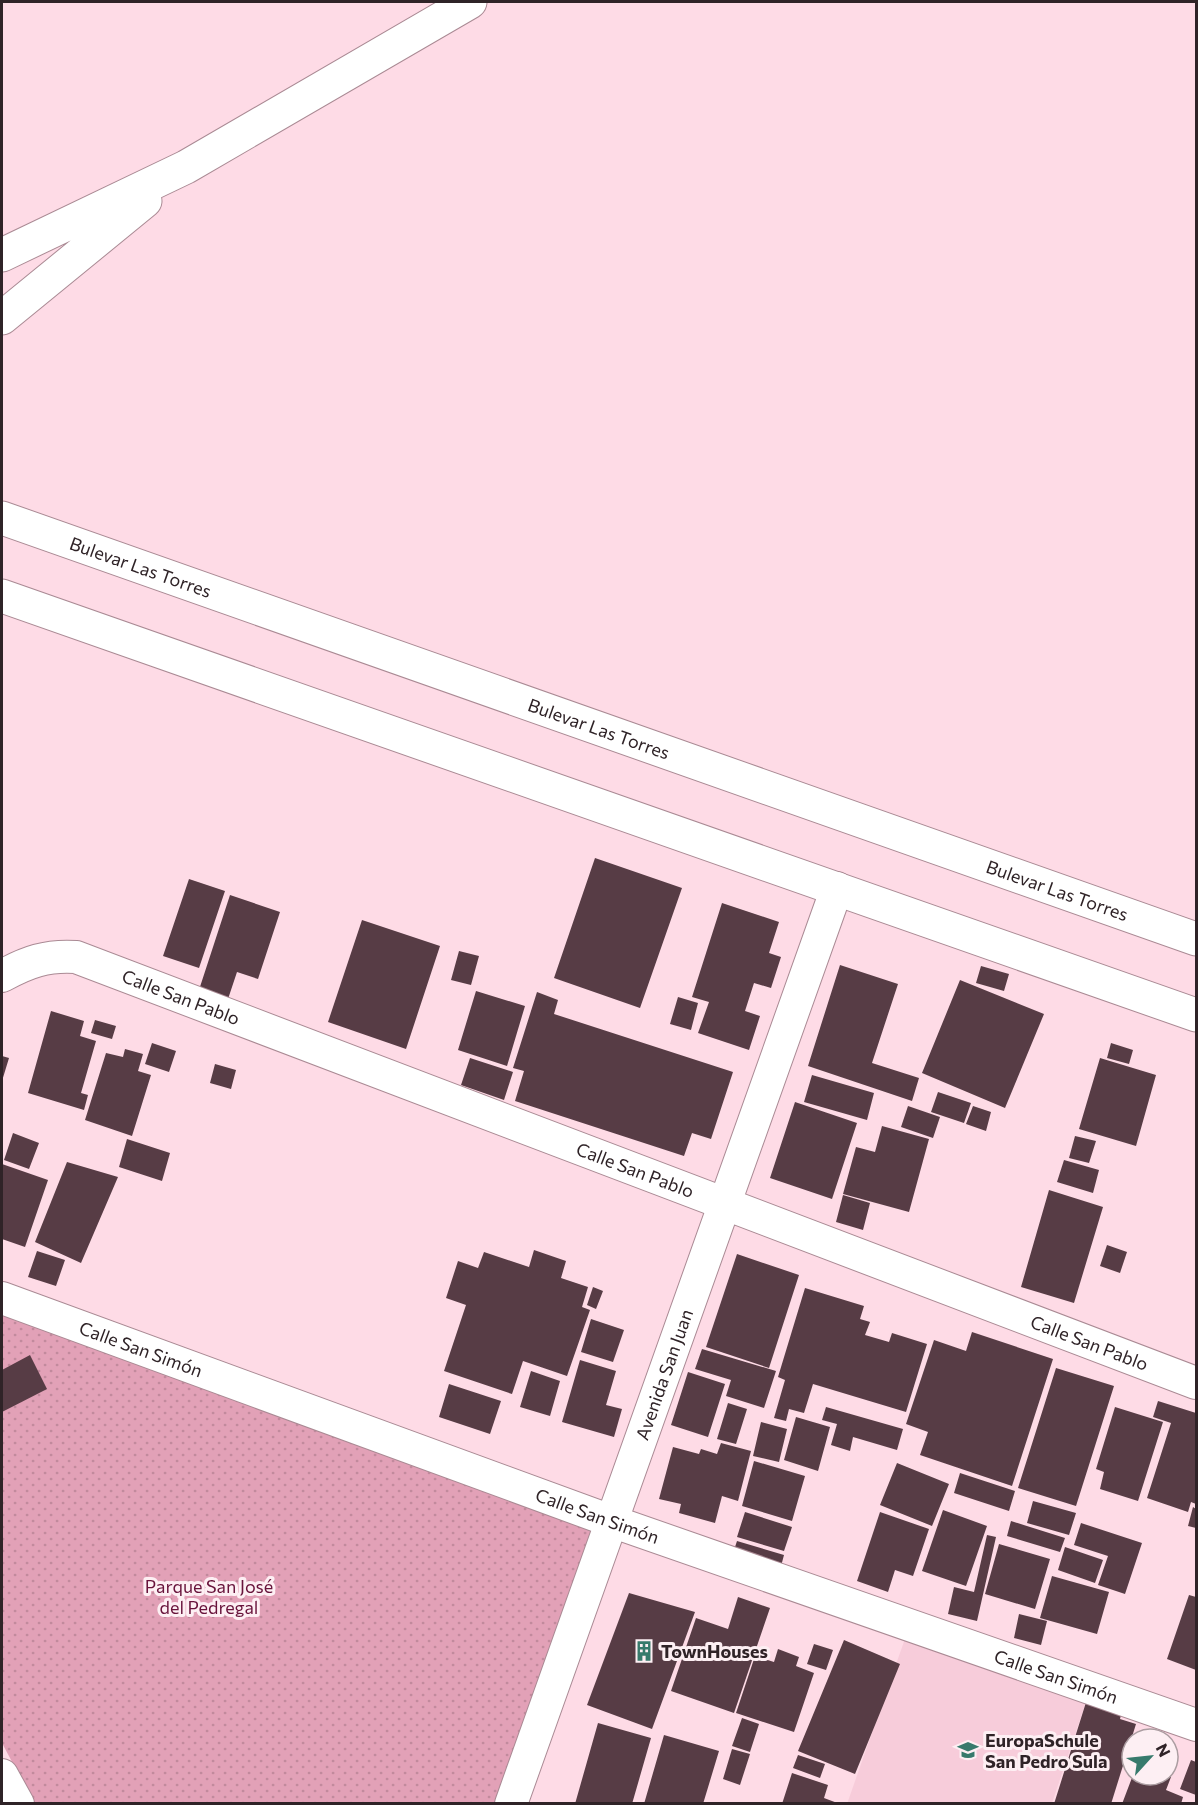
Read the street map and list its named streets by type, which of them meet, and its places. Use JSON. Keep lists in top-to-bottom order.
{
  "streets": {
    "street": [
      "Bulevar Las Torres",
      "Calle San Pablo",
      "Calle San Simón",
      "Avenida San Juan"
    ]
  },
  "crossings": [
    ["Calle San Pablo", "Avenida San Juan"],
    ["Calle San Simón", "Avenida San Juan"]
  ],
  "parks": ["Parque San José del Pedregal"],
  "places": {
    "building": ["TownHouses"],
    "school or university": ["EuropaSchule San Pedro Sula"]
  },
  "north": "top right"
}
